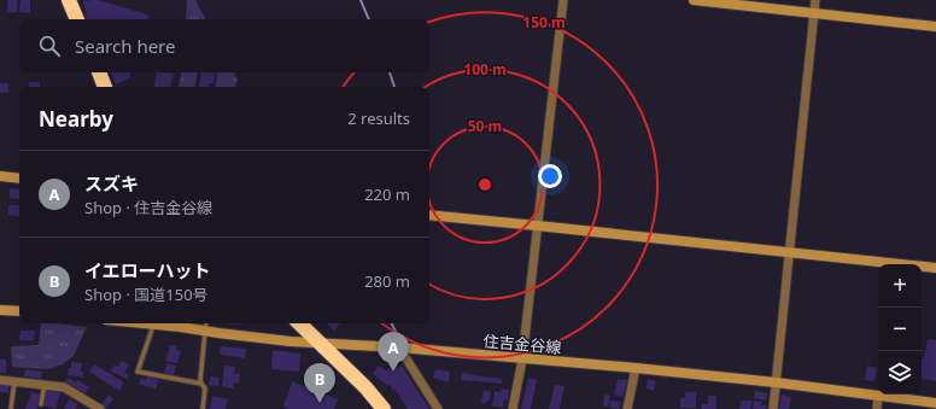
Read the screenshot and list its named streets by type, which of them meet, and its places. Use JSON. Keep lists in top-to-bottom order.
{
  "streets": {
    "main road": ["住吉金谷線"]
  },
  "page": {
    "search": "Search here",
    "heading": ["Nearby", "2 results"],
    "list": [
      {
        "mark": "A",
        "name": "スズキ",
        "note": "Shop · 住吉金谷線",
        "value": "220 m"
      },
      {
        "mark": "B",
        "name": "イエローハット",
        "note": "Shop · 国道150号",
        "value": "280 m"
      }
    ],
    "map_buttons": ["+", "−"],
    "pins": ["A", "B"]
  },
  "rings": ["150 m", "100 m", "50 m"]
}
